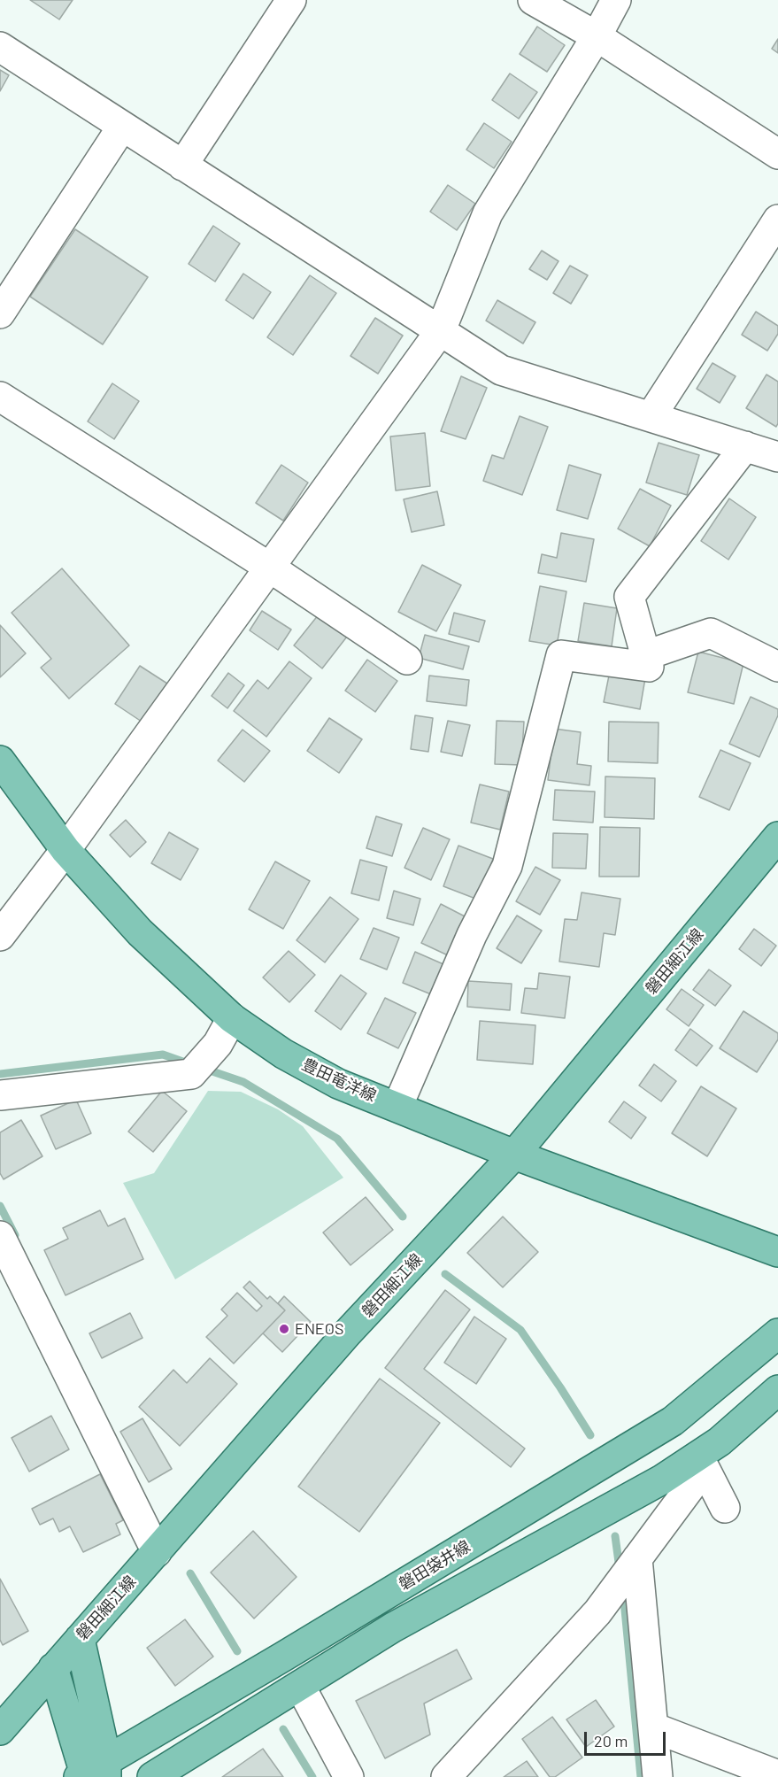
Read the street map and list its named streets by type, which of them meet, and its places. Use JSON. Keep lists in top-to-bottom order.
{
  "streets": {
    "main road": ["磐田細江線", "豊田竜洋線", "磐田袋井線"]
  },
  "crossings": [
    ["磐田細江線", "豊田竜洋線"]
  ],
  "places": ["ENEOS"],
  "scale_bar": "20 m"
}
